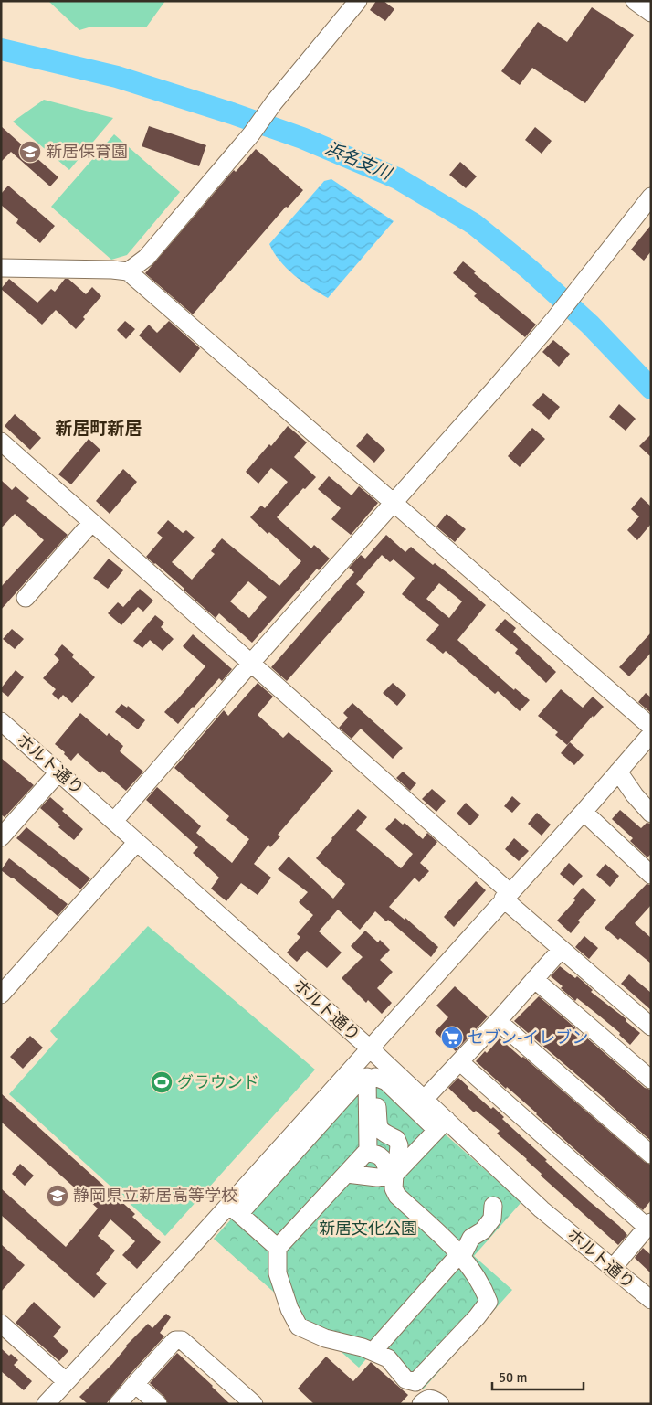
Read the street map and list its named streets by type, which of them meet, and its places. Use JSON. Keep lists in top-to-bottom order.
{
  "streets": {
    "street": ["ホルト通り"]
  },
  "districts": ["新居町新居"],
  "water": ["浜名支川"],
  "parks": ["新居文化公園"],
  "places": {
    "school or university": ["新居保育園", "静岡県立新居高等学校"],
    "supermarket": ["セブン-イレブン"],
    "sports": ["グラウンド"]
  },
  "scale_bar": "50 m"
}
